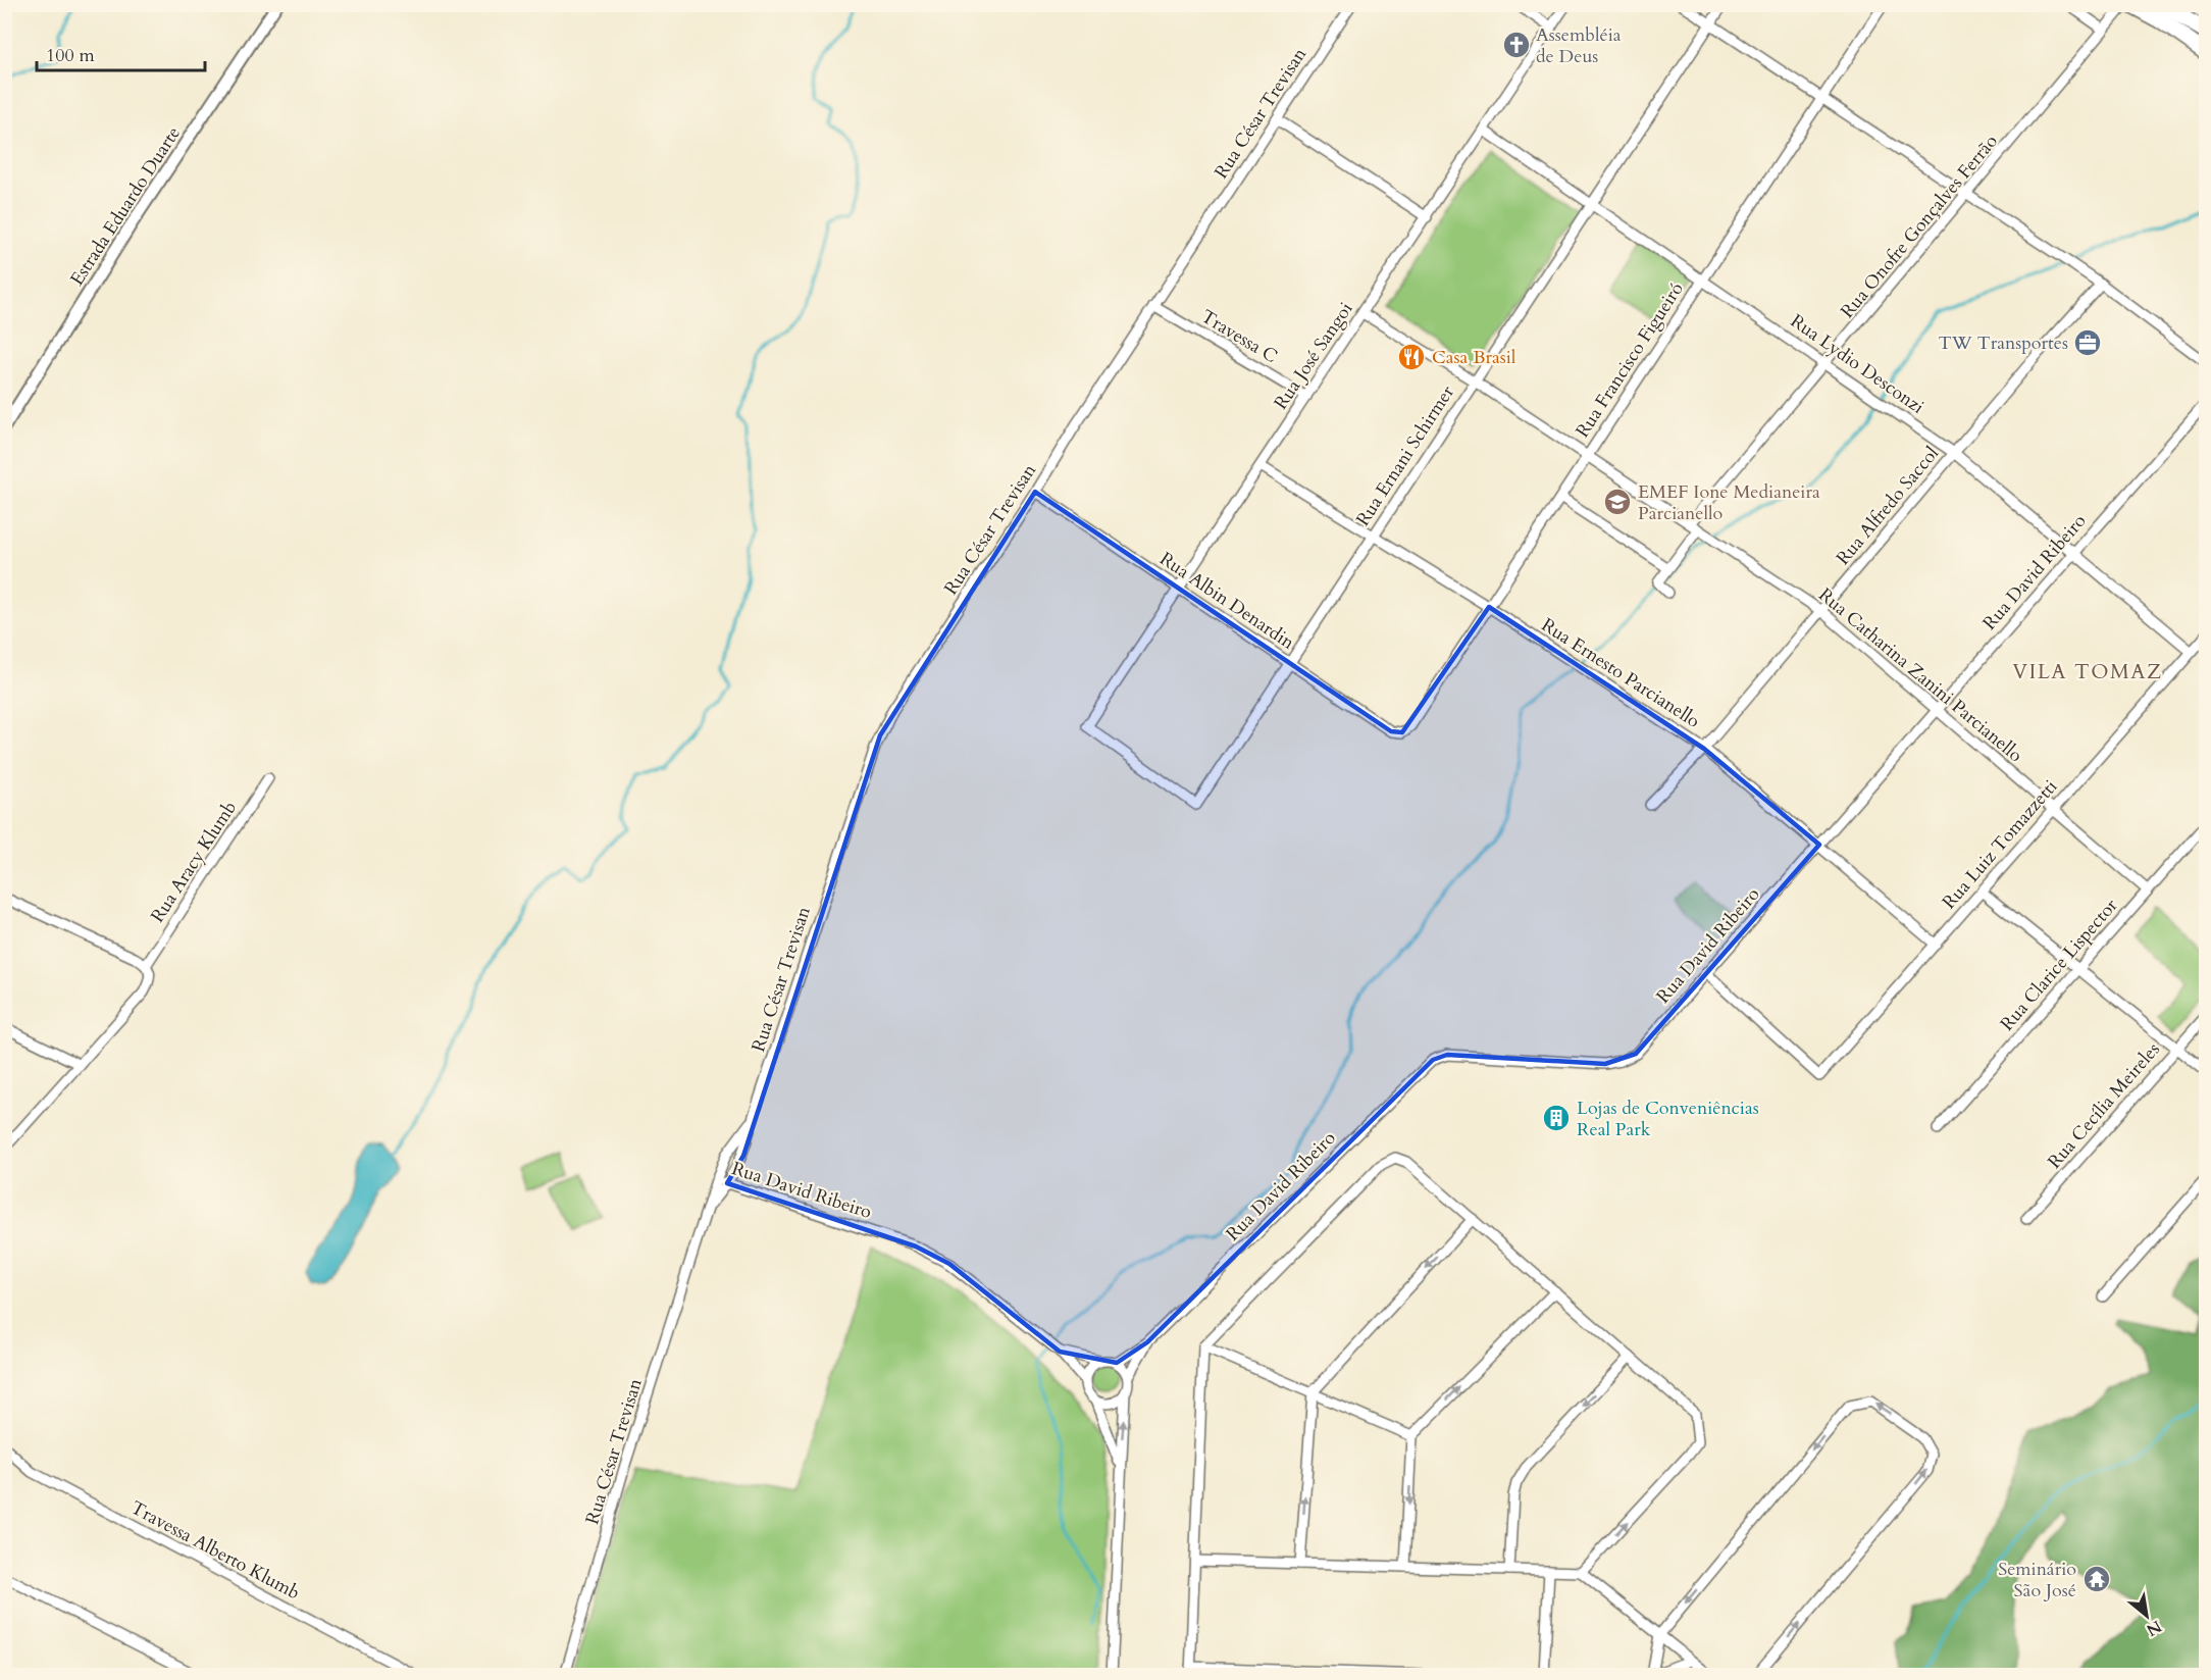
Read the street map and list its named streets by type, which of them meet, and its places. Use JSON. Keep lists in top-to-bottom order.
{
  "streets": {
    "street": [
      "Rua César Trevisan",
      "Estrada Eduardo Duarte",
      "Rua Onofre Gonçalves Ferrão",
      "Travessa C",
      "Rua José Sangoi",
      "Rua Francisco Figueiró",
      "Rua Lydio Desconzi",
      "Rua Ernani Schirmer",
      "Rua Alfredo Saccol",
      "Rua David Ribeiro",
      "Rua Albin Denardin",
      "Rua Ernesto Parcianello",
      "Rua Catharina Zanini Parcianello",
      "Rua Luiz Tomazzetti",
      "Rua Aracy Klumb",
      "Rua Clarice Lispector",
      "Rua Cecília Meireles",
      "Travessa Alberto Klumb"
    ]
  },
  "crossings": [
    ["Rua César Trevisan", "Travessa C"],
    ["Rua César Trevisan", "Rua David Ribeiro"],
    ["Rua César Trevisan", "Rua Albin Denardin"],
    ["Rua Onofre Gonçalves Ferrão", "Rua Lydio Desconzi"],
    ["Rua Onofre Gonçalves Ferrão", "Rua Catharina Zanini Parcianello"],
    ["Travessa C", "Rua José Sangoi"],
    ["Rua José Sangoi", "Rua Lydio Desconzi"],
    ["Rua José Sangoi", "Rua Ernani Schirmer"],
    ["Rua José Sangoi", "Rua Albin Denardin"],
    ["Rua José Sangoi", "Rua Ernesto Parcianello"],
    ["Rua José Sangoi", "Rua Catharina Zanini Parcianello"],
    ["Rua Francisco Figueiró", "Rua Lydio Desconzi"],
    ["Rua Francisco Figueiró", "Rua Albin Denardin"],
    ["Rua Francisco Figueiró", "Rua Ernesto Parcianello"],
    ["Rua Francisco Figueiró", "Rua Catharina Zanini Parcianello"],
    ["Rua Lydio Desconzi", "Rua Ernani Schirmer"],
    ["Rua Lydio Desconzi", "Rua Alfredo Saccol"],
    ["Rua Lydio Desconzi", "Rua David Ribeiro"],
    ["Rua Lydio Desconzi", "Rua Luiz Tomazzetti"],
    ["Rua Ernani Schirmer", "Rua Albin Denardin"],
    ["Rua Ernani Schirmer", "Rua Ernesto Parcianello"],
    ["Rua Ernani Schirmer", "Rua Catharina Zanini Parcianello"],
    ["Rua Alfredo Saccol", "Rua Ernesto Parcianello"],
    ["Rua Alfredo Saccol", "Rua Catharina Zanini Parcianello"],
    ["Rua David Ribeiro", "Rua Ernesto Parcianello"],
    ["Rua David Ribeiro", "Rua Catharina Zanini Parcianello"],
    ["Rua David Ribeiro", "Rua Luiz Tomazzetti"],
    ["Rua Ernesto Parcianello", "Rua Luiz Tomazzetti"],
    ["Rua Catharina Zanini Parcianello", "Rua Luiz Tomazzetti"],
    ["Rua Catharina Zanini Parcianello", "Rua Clarice Lispector"]
  ],
  "districts": ["VILA TOMAZ"],
  "places": {
    "church": ["Assembléia de Deus"],
    "office": ["TW Transportes"],
    "restaurant": ["Casa Brasil"],
    "school or university": ["EMEF Ione Medianeira Parcianello"],
    "building": ["Lojas de Conveniências Real Park"],
    "temple": ["Seminário São José"]
  },
  "scale_bar": "100 m",
  "north": "bottom right"
}
